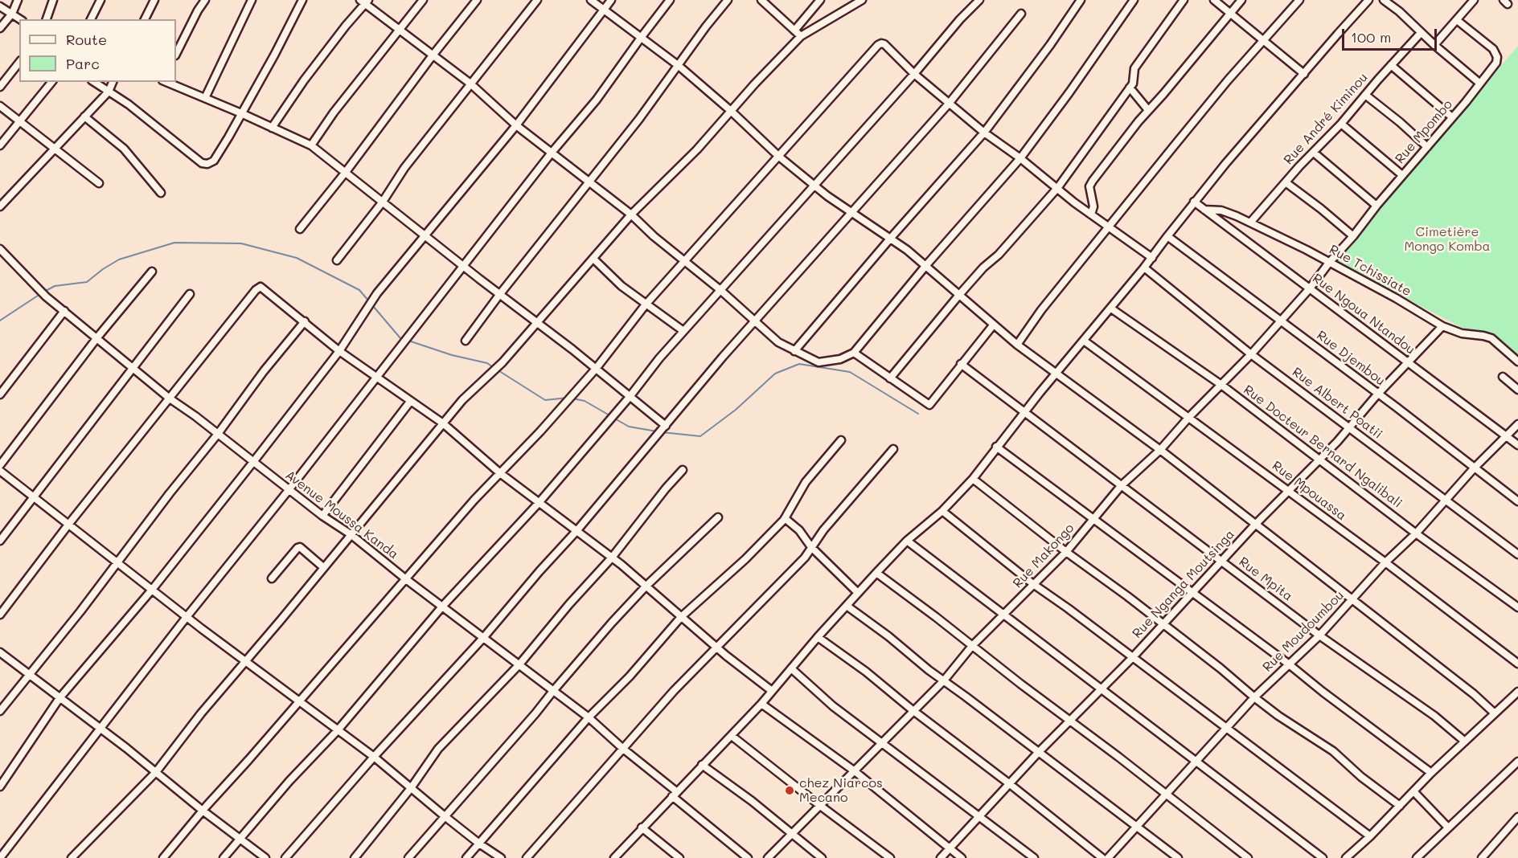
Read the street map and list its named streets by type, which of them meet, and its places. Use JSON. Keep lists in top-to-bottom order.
{
  "streets": {
    "street": [
      "Rue André Kiminou",
      "Rue Mpombo",
      "Rue Tchissiate",
      "Rue Ngoua Ntandou",
      "Rue Djembou",
      "Rue Albert Poatii",
      "Rue Docteur Bernard Ngalibali",
      "Rue Mpouassa",
      "Avenue Moussa Kanda",
      "Rue Makongo",
      "Rue Mpita",
      "Rue Nganga Moutsinga",
      "Rue Moudoumbou"
    ]
  },
  "crossings": [
    ["Rue André Kiminou", "Rue Tchissiate"],
    ["Rue Mpombo", "Rue Tchissiate"],
    ["Rue Mpombo", "Rue Makongo"],
    ["Rue Tchissiate", "Rue Ngoua Ntandou"],
    ["Rue Tchissiate", "Rue Makongo"],
    ["Rue Tchissiate", "Rue Nganga Moutsinga"],
    ["Rue Ngoua Ntandou", "Rue Makongo"],
    ["Rue Ngoua Ntandou", "Rue Nganga Moutsinga"],
    ["Rue Ngoua Ntandou", "Rue Moudoumbou"],
    ["Rue Djembou", "Rue Makongo"],
    ["Rue Djembou", "Rue Nganga Moutsinga"],
    ["Rue Djembou", "Rue Moudoumbou"],
    ["Rue Albert Poatii", "Rue Makongo"],
    ["Rue Albert Poatii", "Rue Nganga Moutsinga"],
    ["Rue Albert Poatii", "Rue Moudoumbou"],
    ["Rue Docteur Bernard Ngalibali", "Rue Makongo"],
    ["Rue Docteur Bernard Ngalibali", "Rue Nganga Moutsinga"],
    ["Rue Docteur Bernard Ngalibali", "Rue Moudoumbou"],
    ["Rue Mpouassa", "Rue Makongo"],
    ["Rue Mpouassa", "Rue Nganga Moutsinga"],
    ["Rue Mpouassa", "Rue Moudoumbou"],
    ["Rue Makongo", "Rue Mpita"],
    ["Rue Mpita", "Rue Nganga Moutsinga"],
    ["Rue Mpita", "Rue Moudoumbou"]
  ],
  "parks": ["Cimetière Mongo Komba"],
  "places": ["chez Niarcos Mecano"],
  "legend": ["Route", "Parc"],
  "scale_bar": "100 m"
}
